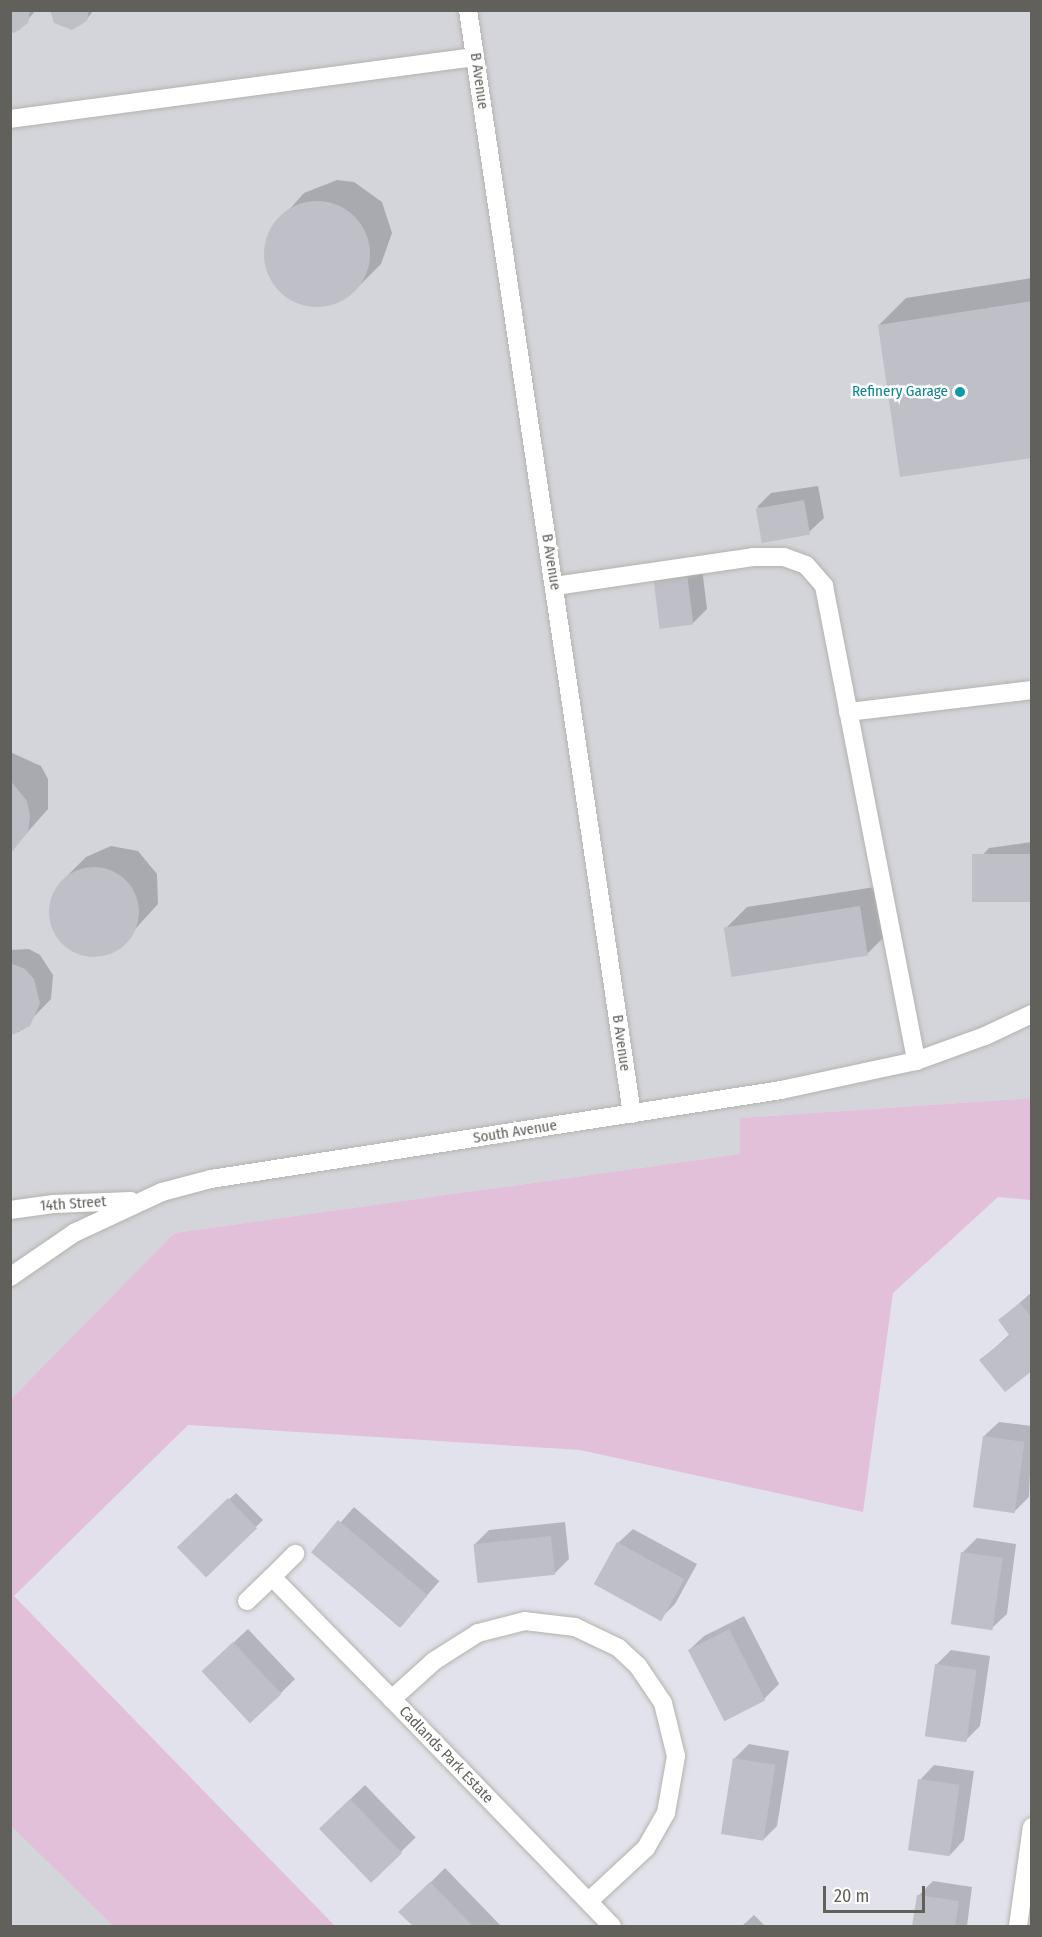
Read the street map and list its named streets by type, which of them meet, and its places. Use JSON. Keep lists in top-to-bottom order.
{
  "streets": {
    "street": [
      "B Avenue",
      "South Avenue",
      "14th Street",
      "Cadlands Park Estate"
    ]
  },
  "crossings": [
    ["B Avenue", "South Avenue"],
    ["South Avenue", "14th Street"]
  ],
  "places": ["Refinery Garage"],
  "scale_bar": "20 m"
}
